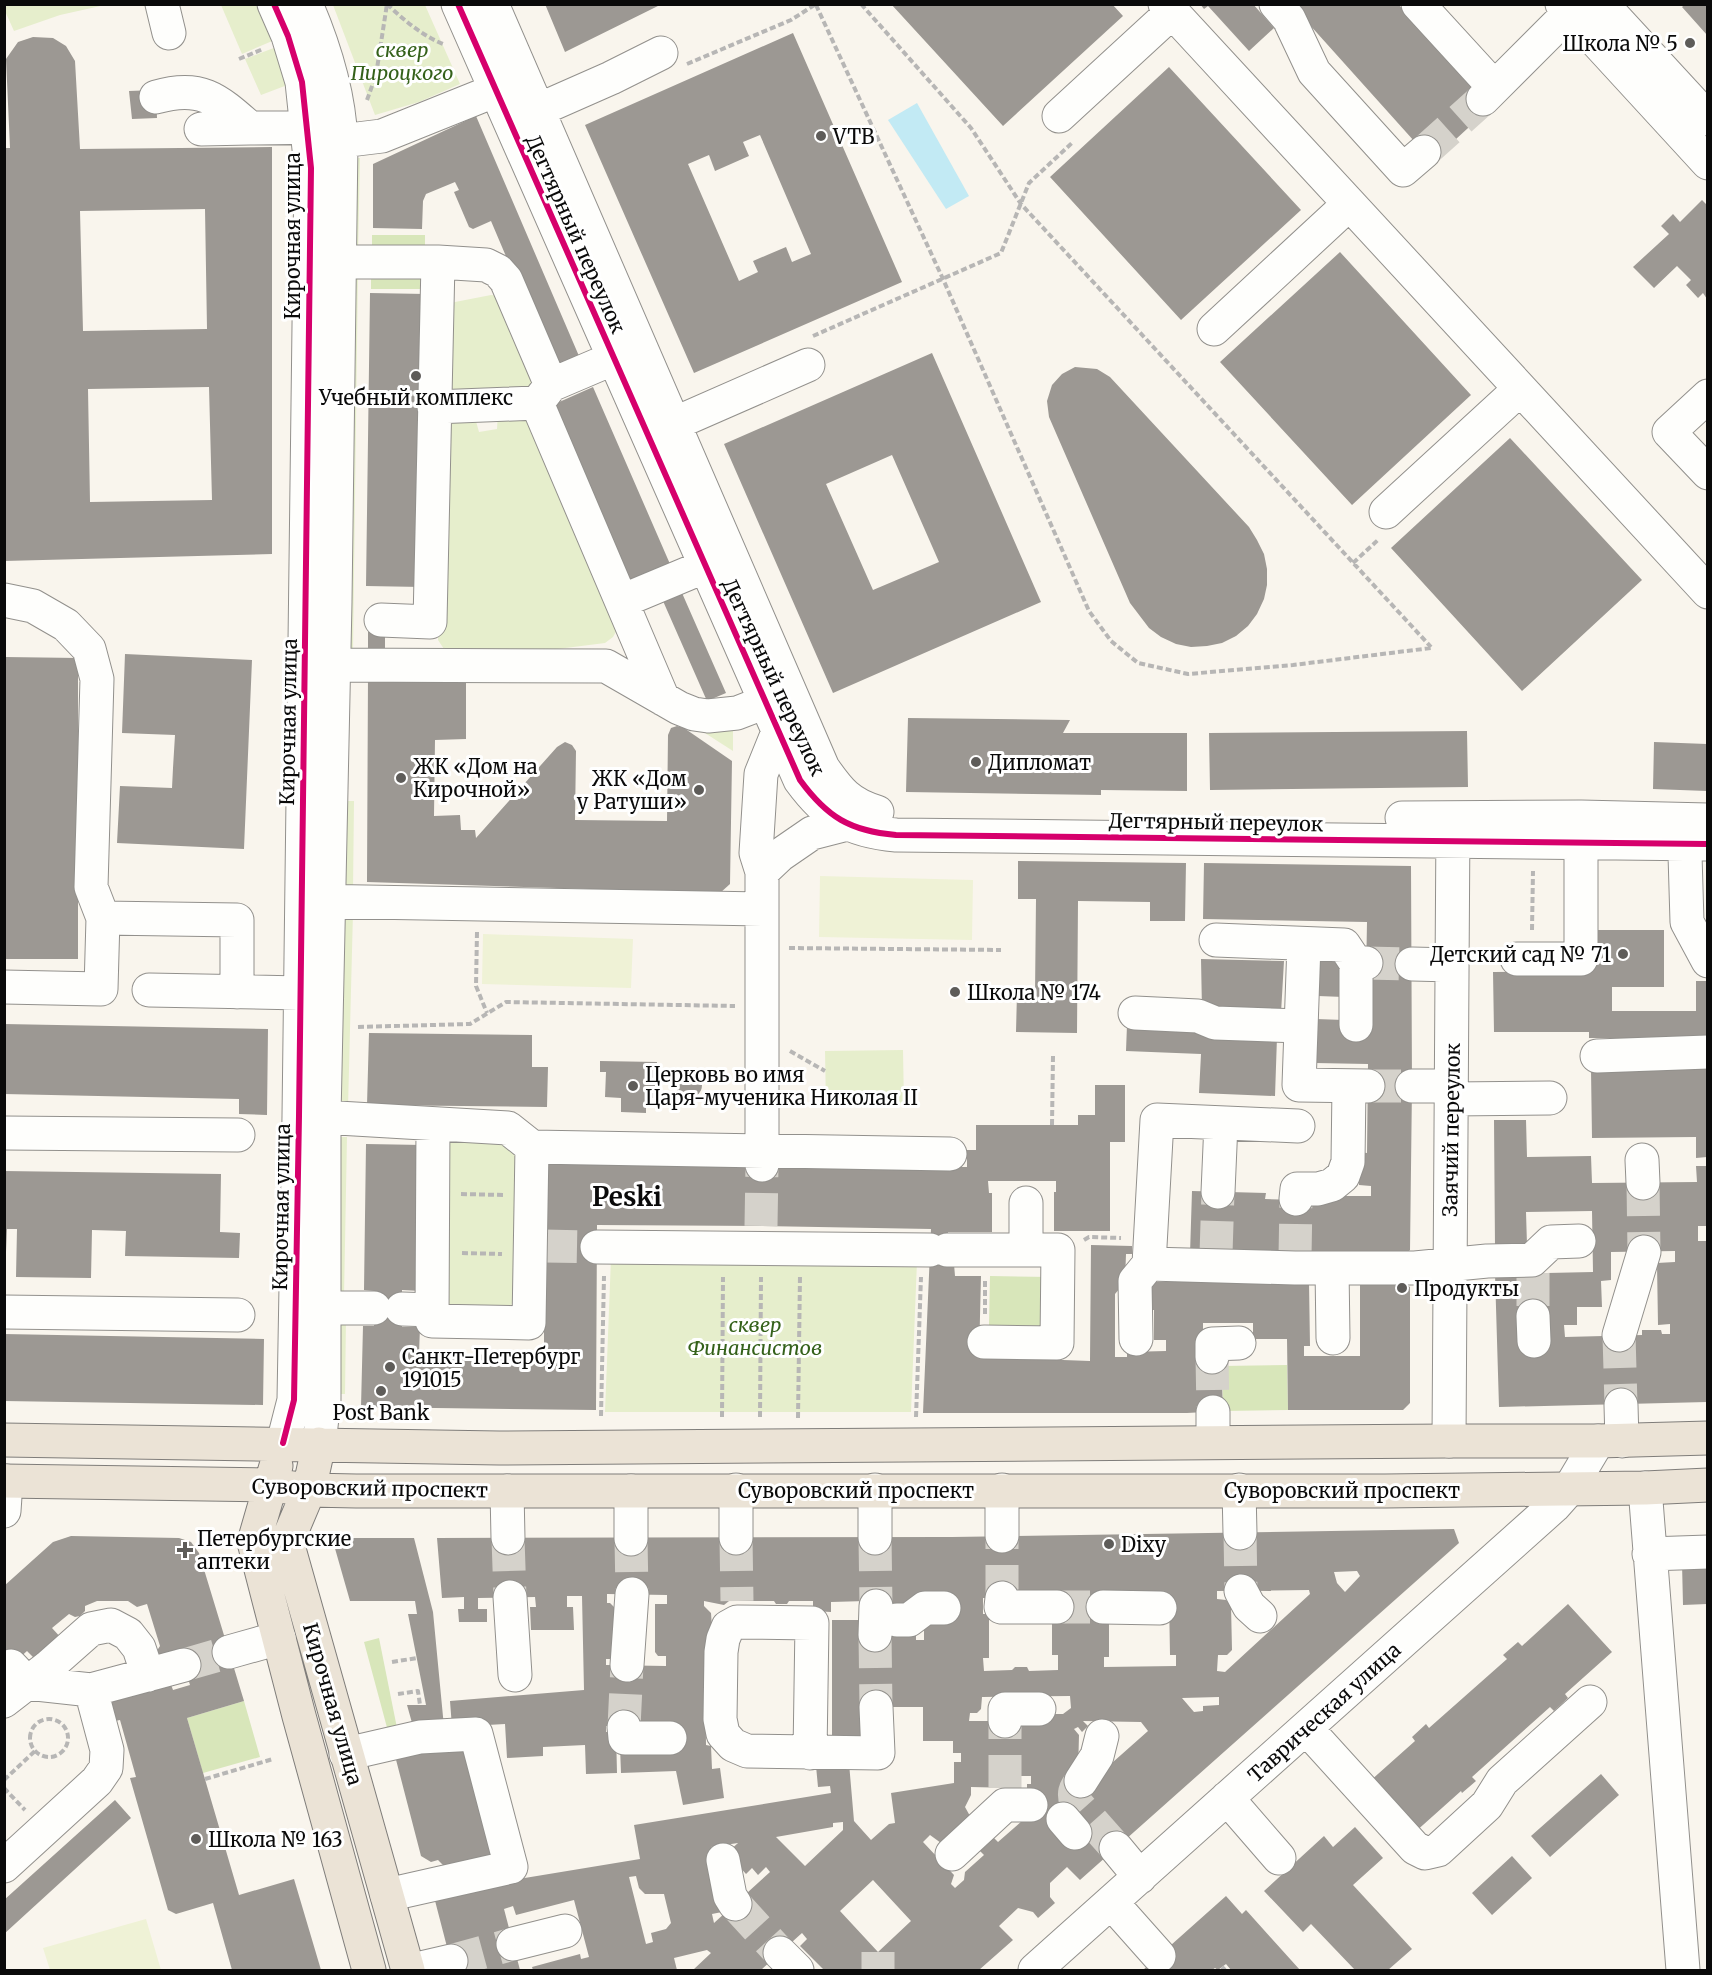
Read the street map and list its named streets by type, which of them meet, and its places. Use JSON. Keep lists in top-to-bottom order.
{
  "streets": {
    "main road": ["Кирочная улица", "Суворовский проспект"],
    "street": ["Дегтярный переулок", "Заячий переулок", "Таврическая улица"]
  },
  "crossings": [
    ["Дегтярный переулок", "Заячий переулок"],
    ["Кирочная улица", "Суворовский проспект"],
    ["Суворовский проспект", "Таврическая улица"]
  ],
  "districts": ["Peski"],
  "parks": ["сквер Пироцкого", "сквер Финансистов"],
  "places": {
    "other": [
      "Школа № 5",
      "VTB",
      "Учебный комплекс",
      "Дипломат",
      "ЖК «Дом на Кирочной»",
      "ЖК «Дом у Ратуши»",
      "Детский сад № 71",
      "Школа № 174",
      "Церковь во имя Царя-мученика Николая II",
      "Продукты",
      "Санкт-Петербург 191015",
      "Post Bank",
      "Dixy",
      "Школа № 163"
    ],
    "health": ["Петербургские аптеки"]
  }
}
